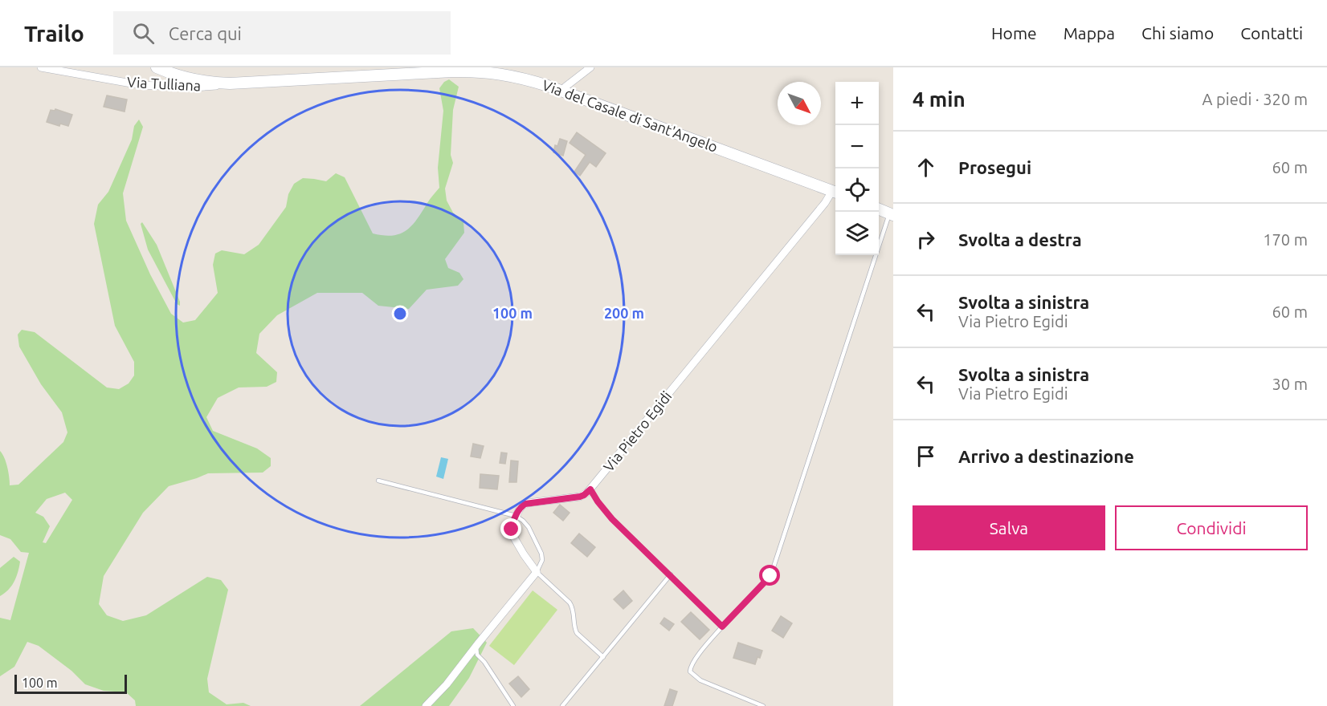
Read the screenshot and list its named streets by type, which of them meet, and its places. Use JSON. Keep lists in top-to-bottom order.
{
  "streets": {
    "main road": ["Via del Casale di Sant'Angelo"],
    "street": ["Via Tulliana", "Via Pietro Egidi"]
  },
  "crossings": [
    ["Via Tulliana", "Via del Casale di Sant'Angelo"],
    ["Via del Casale di Sant'Angelo", "Via Pietro Egidi"]
  ],
  "scale_bar": "100 m",
  "north": "bottom right",
  "page": {
    "header": "Trailo",
    "search": "Cerca qui",
    "nav": [
      "Home",
      "Mappa",
      "Chi siamo",
      "Contatti"
    ],
    "heading": ["4 min", "A piedi · 320 m"],
    "map_buttons": ["+", "−"],
    "list": [
      ["Prosegui", "60 m"],
      ["Svolta a destra", "170 m"],
      ["Svolta a sinistra", "Via Pietro Egidi", "60 m"],
      ["Svolta a sinistra", "Via Pietro Egidi", "30 m"],
      "Arrivo a destinazione"
    ],
    "buttons": ["Salva", "Condividi"],
    "scale": "100 m"
  },
  "rings": ["100 m", "200 m"]
}
